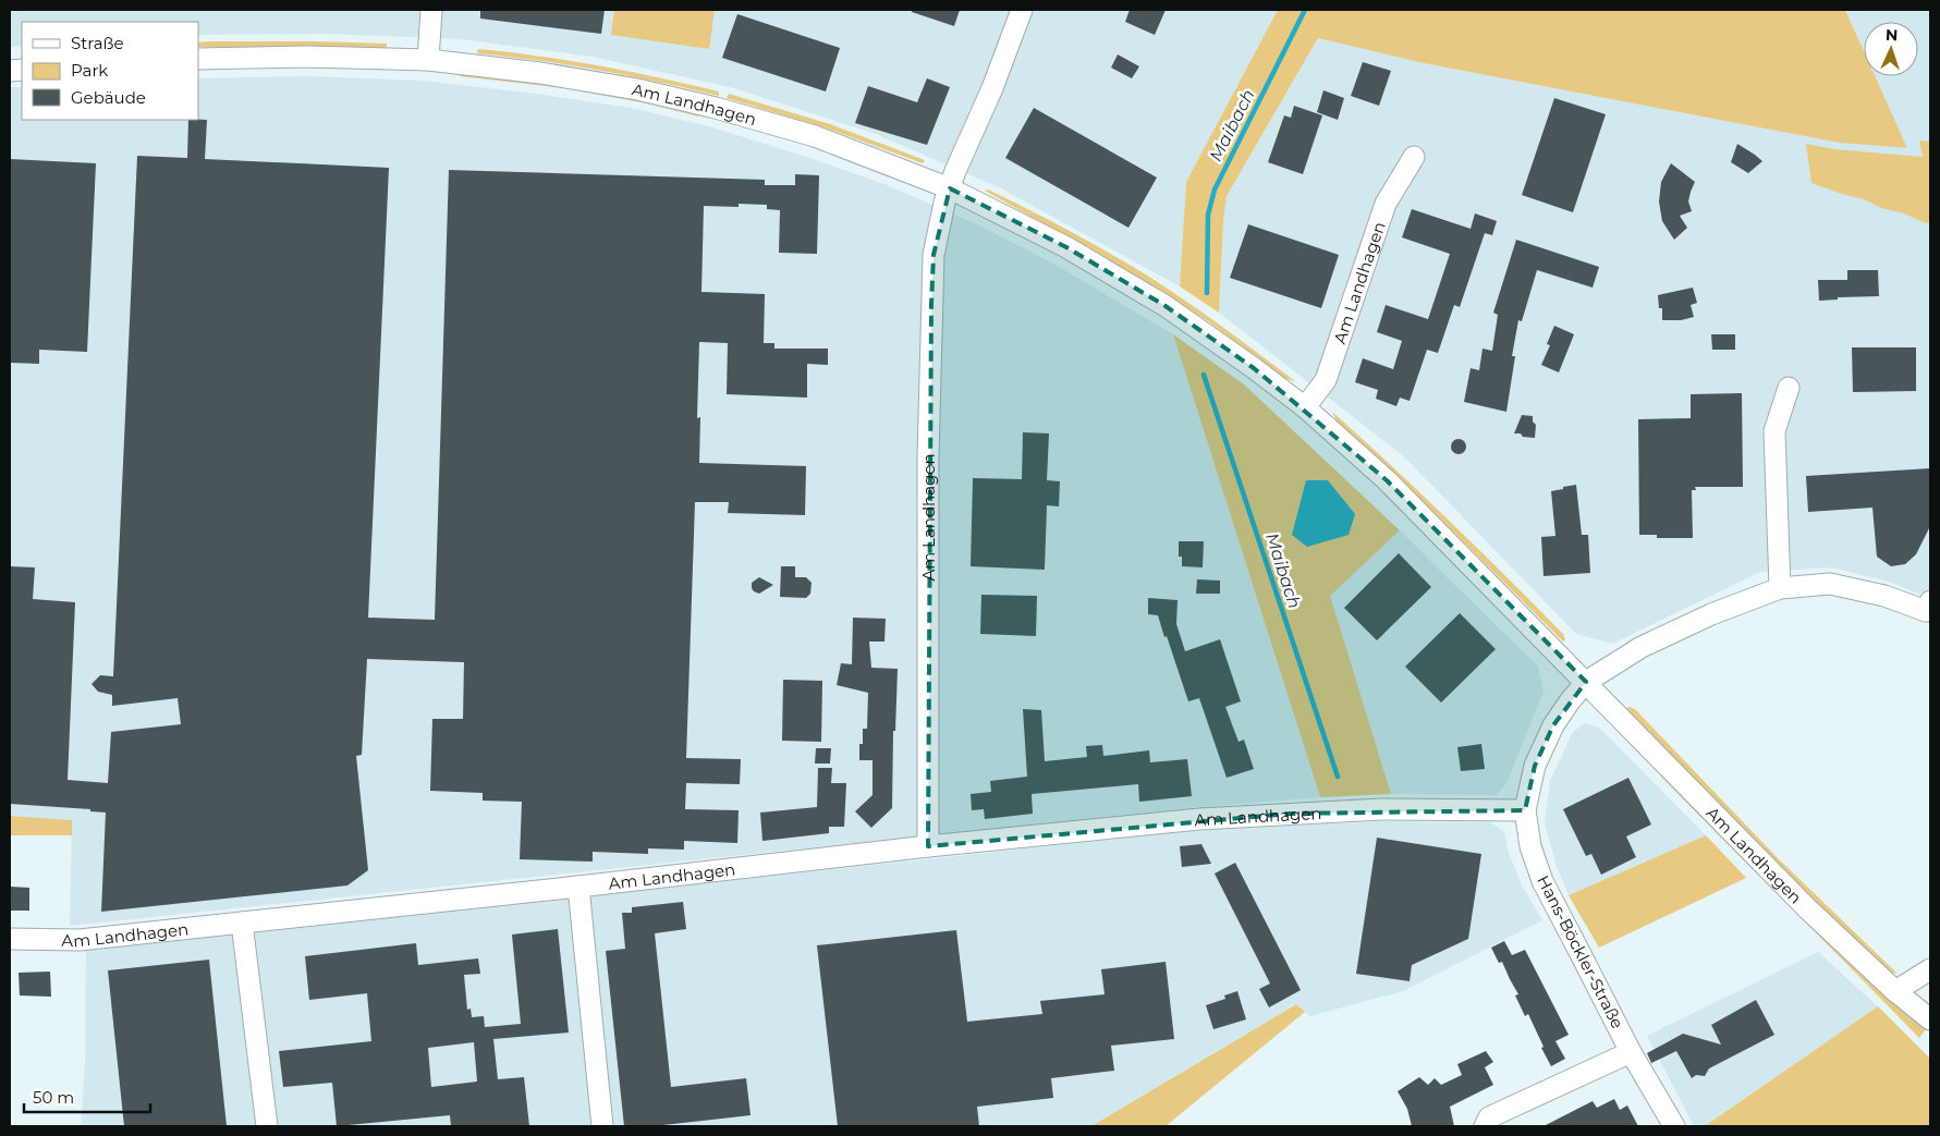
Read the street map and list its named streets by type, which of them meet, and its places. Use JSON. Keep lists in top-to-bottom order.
{
  "streets": {
    "street": ["Am Landhagen", "Hans-Böckler-Straße"]
  },
  "crossings": [
    ["Am Landhagen", "Hans-Böckler-Straße"]
  ],
  "water": ["Maibach"],
  "legend": ["Straße", "Park", "Gebäude"],
  "scale_bar": "50 m",
  "north": "top"
}
